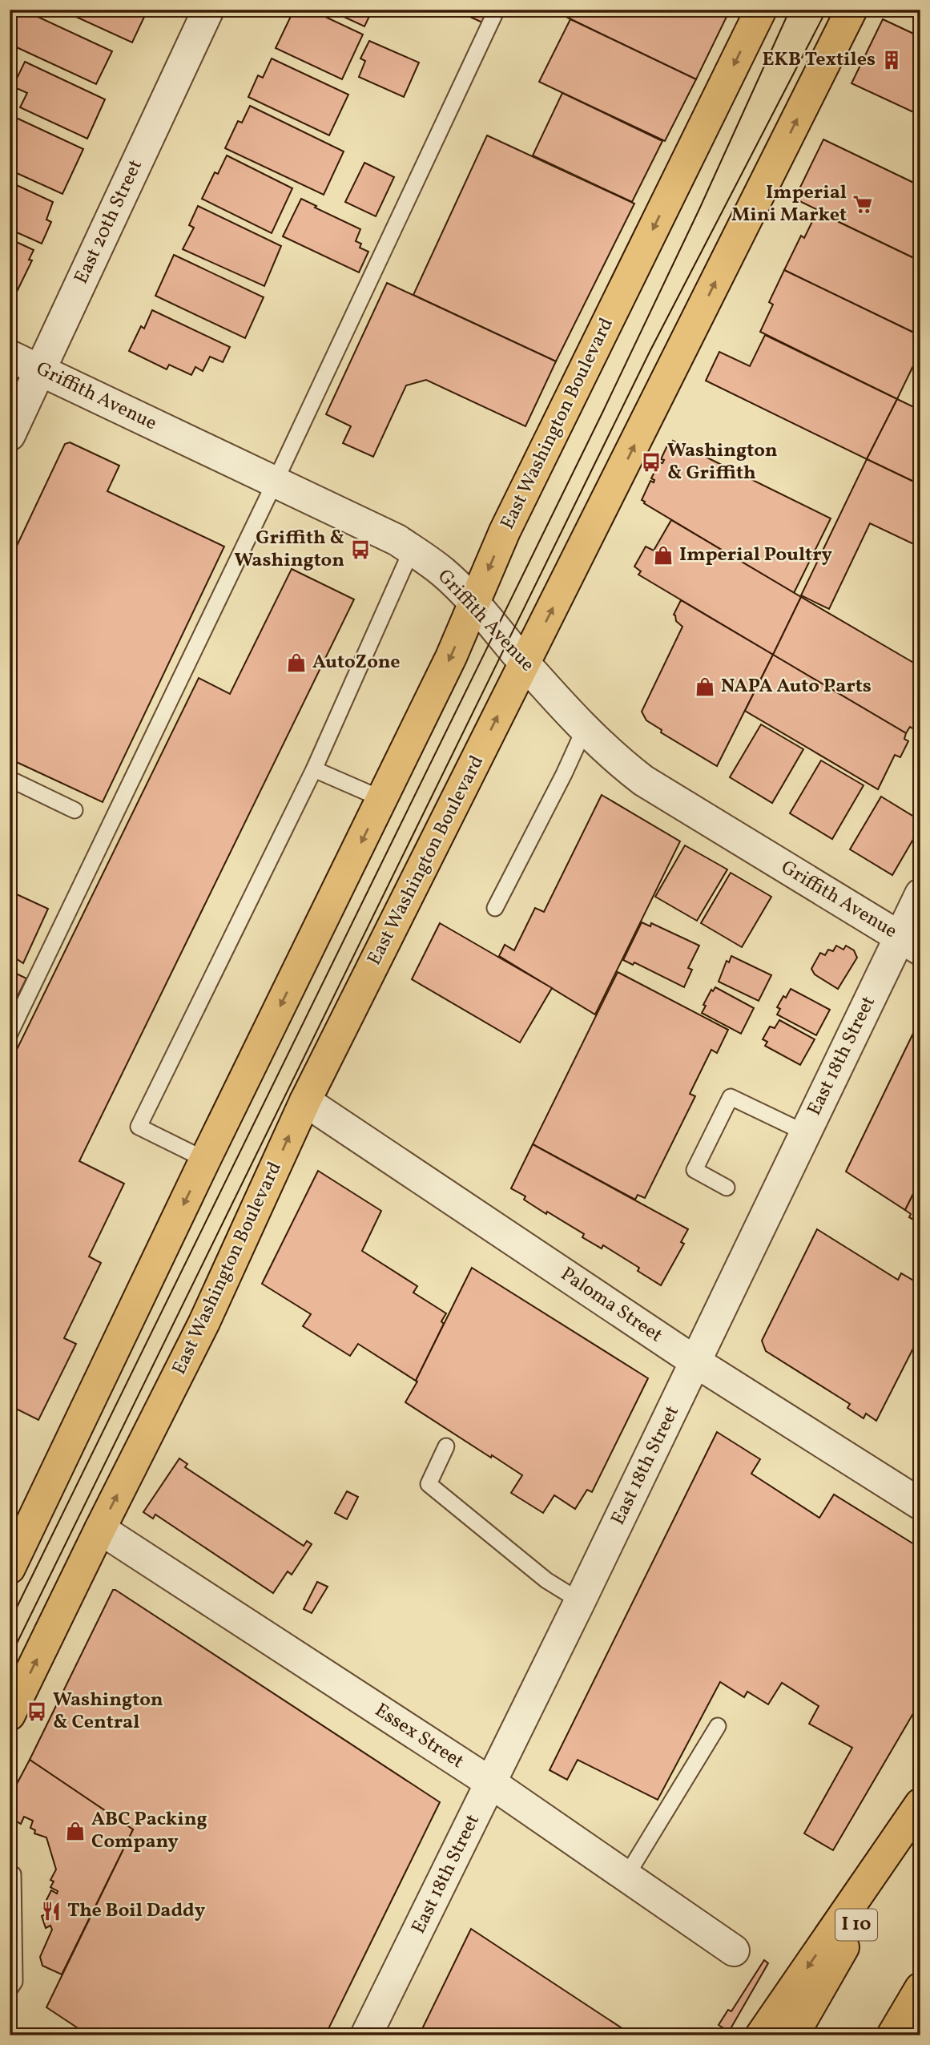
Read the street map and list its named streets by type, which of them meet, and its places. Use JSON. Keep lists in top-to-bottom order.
{
  "streets": {
    "main road": ["East Washington Boulevard", "I 10"],
    "street": [
      "East 20th Street",
      "Griffith Avenue",
      "East 18th Street",
      "Paloma Street",
      "Essex Street"
    ]
  },
  "crossings": [
    ["East 20th Street", "Griffith Avenue"],
    ["Griffith Avenue", "East Washington Boulevard"],
    ["Griffith Avenue", "East 18th Street"],
    ["East Washington Boulevard", "Paloma Street"],
    ["East Washington Boulevard", "Essex Street"],
    ["East 18th Street", "Paloma Street"],
    ["East 18th Street", "Essex Street"]
  ],
  "places": {
    "building": ["EKB Textiles"],
    "supermarket": ["Imperial Mini Market"],
    "bus stop": ["Washington & Griffith", "Griffith & Washington", "Washington & Central"],
    "shop": [
      "Imperial Poultry",
      "AutoZone",
      "NAPA Auto Parts",
      "ABC Packing Company"
    ],
    "restaurant": ["The Boil Daddy"]
  }
}
